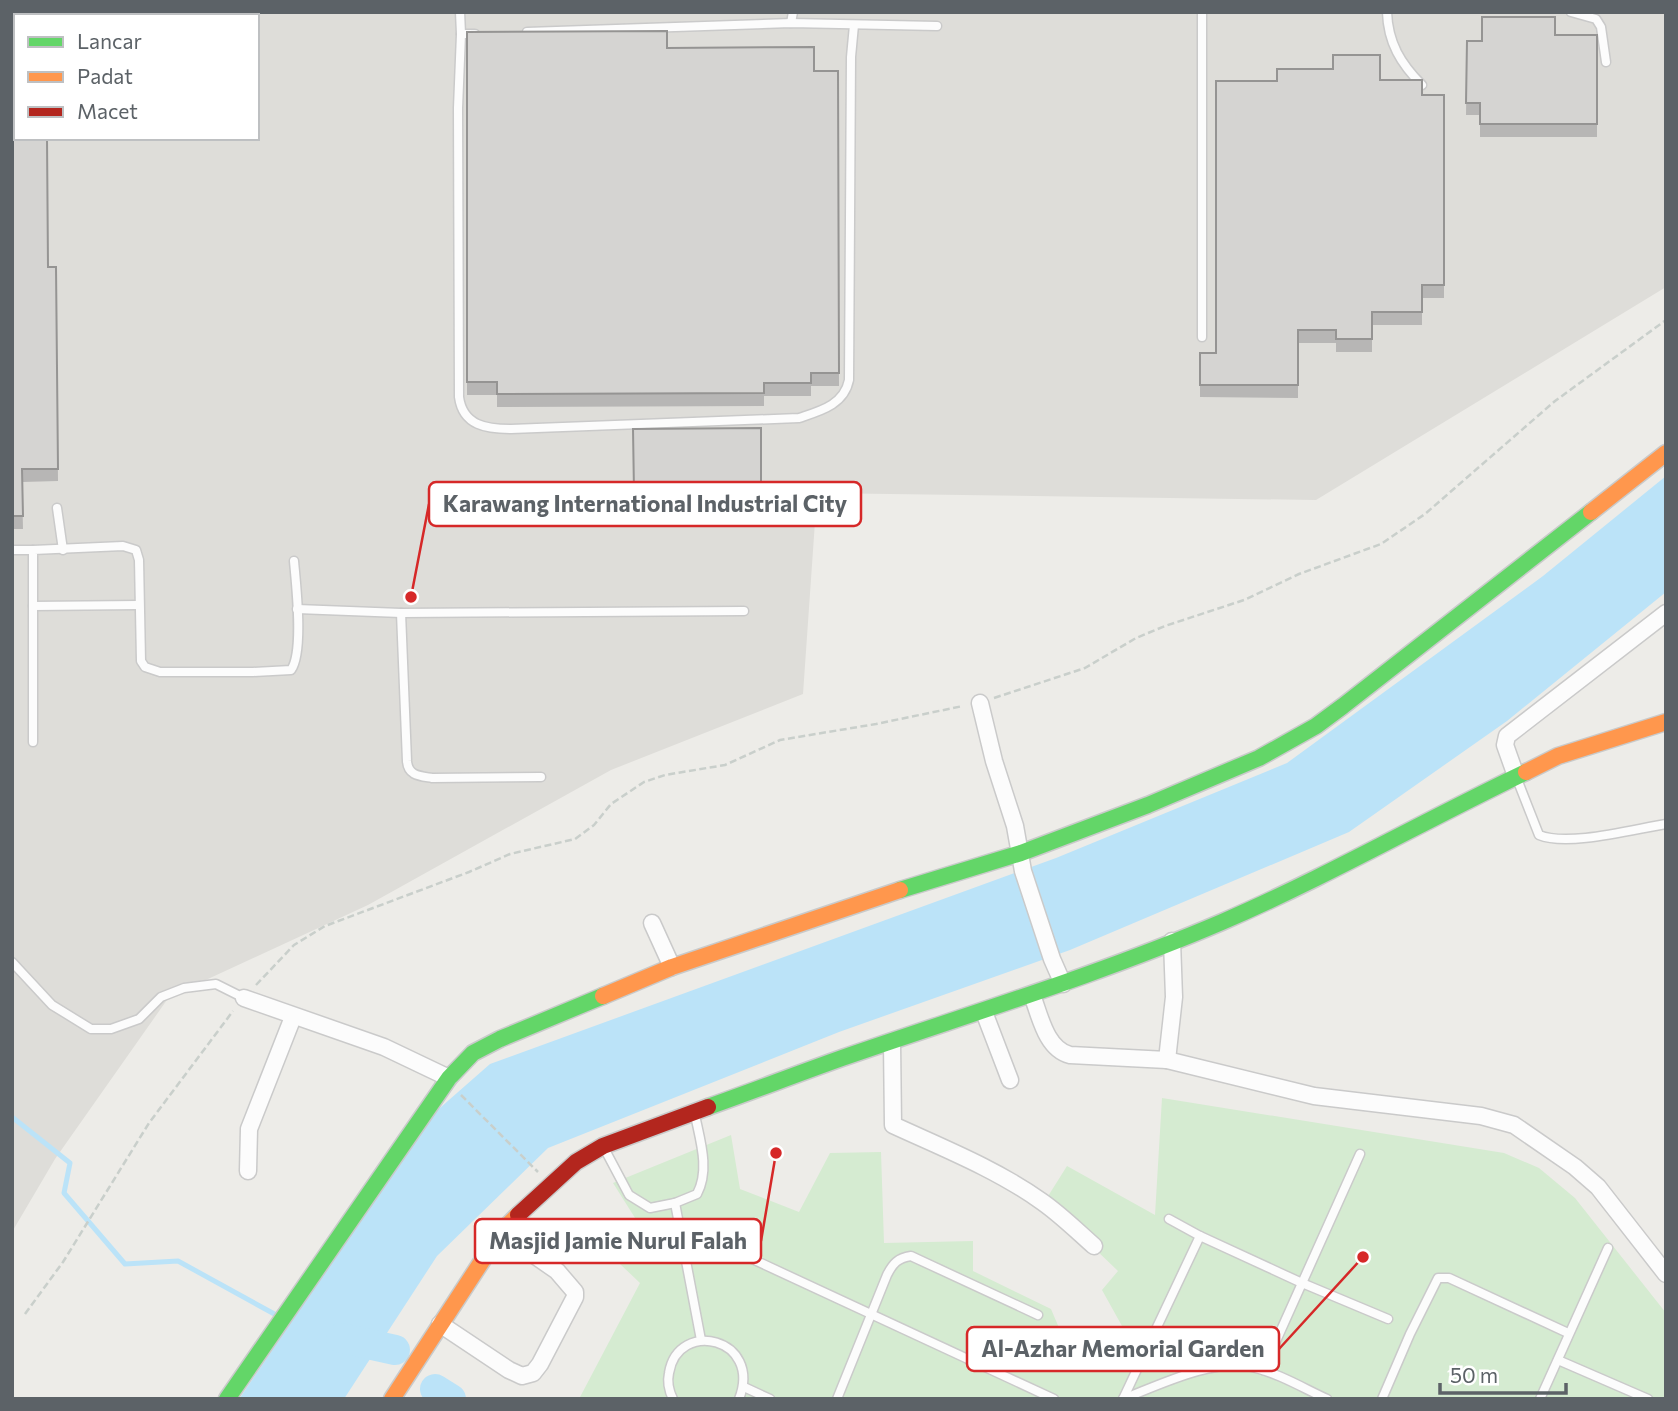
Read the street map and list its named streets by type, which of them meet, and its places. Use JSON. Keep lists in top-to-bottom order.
{
  "places": ["Karawang International Industrial City", "Masjid Jamie Nurul Falah", "Al-Azhar Memorial Garden"],
  "legend": ["Lancar", "Padat", "Macet"],
  "scale_bar": "50 m"
}
